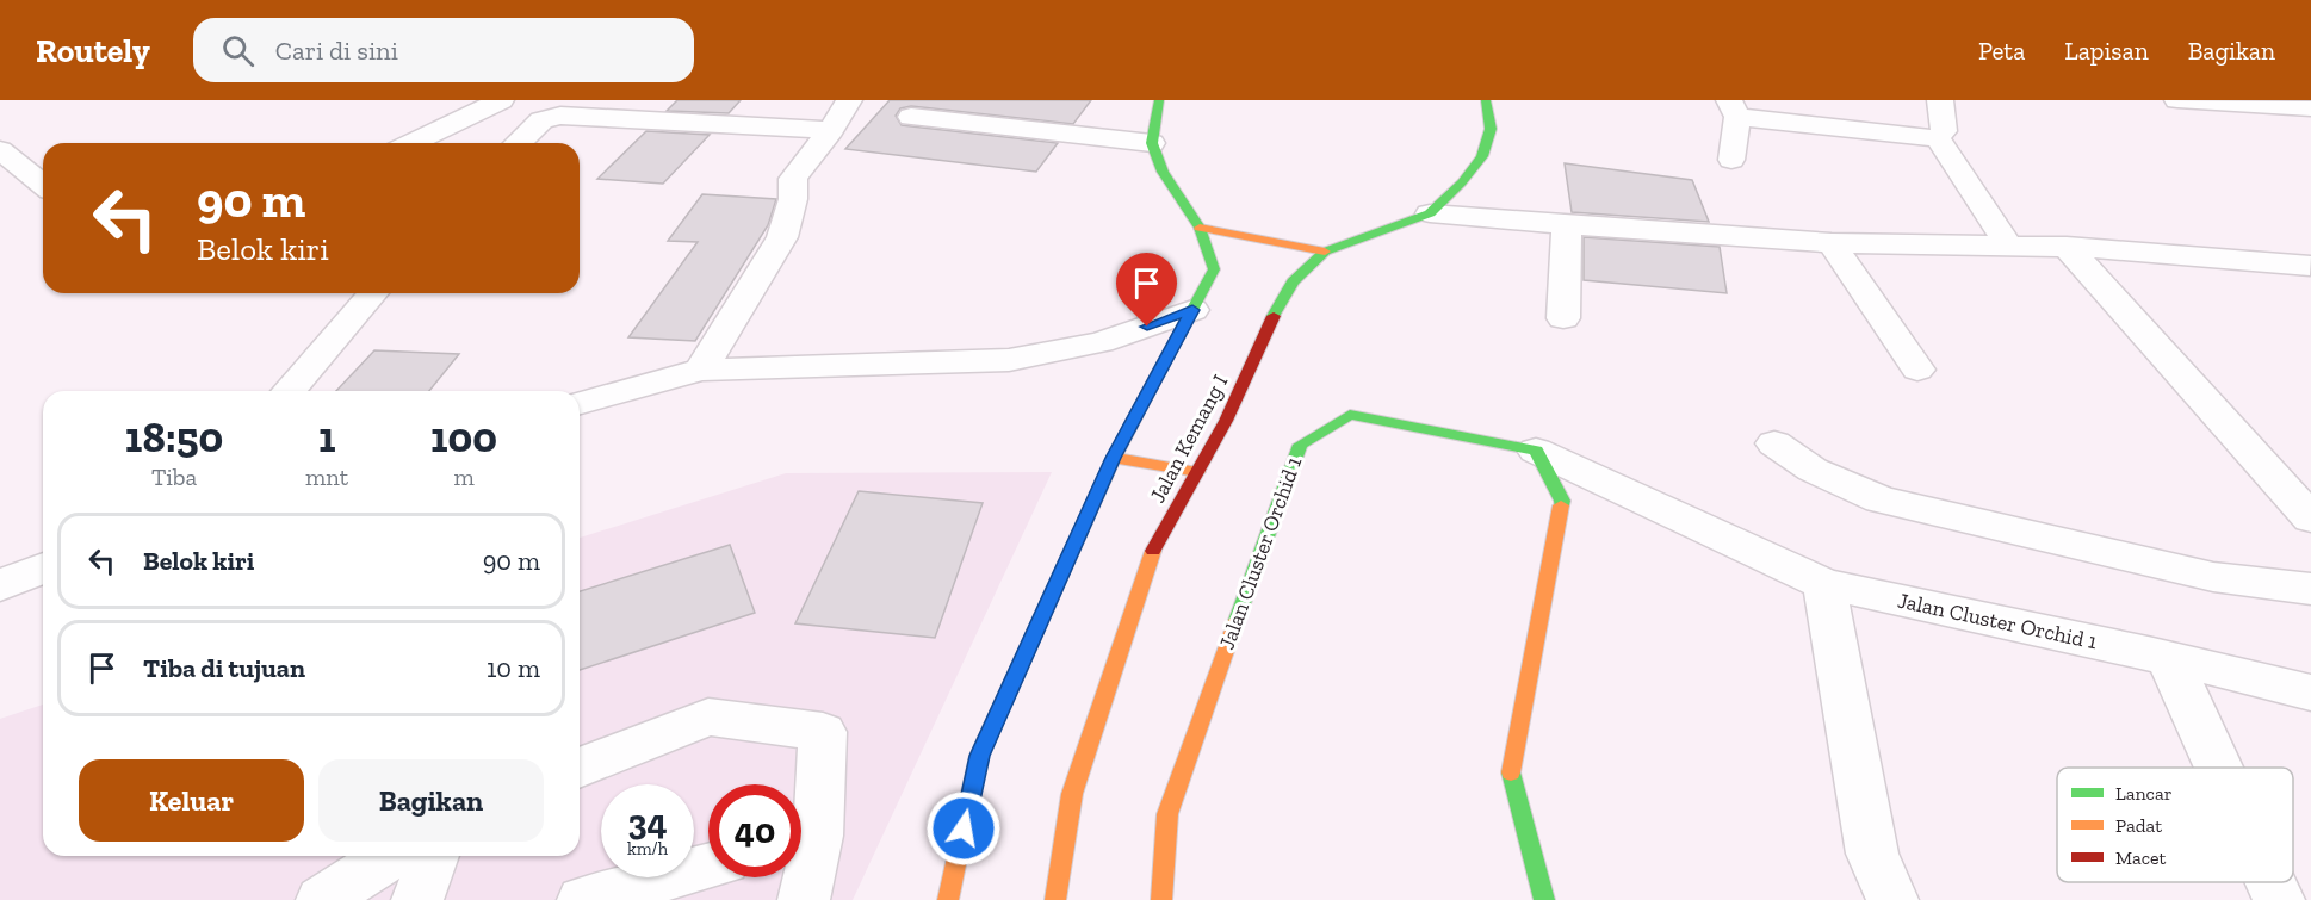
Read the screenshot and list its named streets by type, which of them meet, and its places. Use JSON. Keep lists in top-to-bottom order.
{
  "streets": {
    "street": ["Jalan Kemang I", "Jalan Cluster Orchid 1"]
  },
  "legend": ["Lancar", "Padat", "Macet"],
  "page": {
    "header": "Routely",
    "search": "Cari di sini",
    "nav": ["Peta", "Lapisan", "Bagikan"],
    "turn": ["90 m", "Belok kiri"],
    "eta": [
      "18:50",
      "Tiba",
      "1",
      "mnt",
      "100",
      "m"
    ],
    "list": [
      {
        "name": "Belok kiri",
        "value": "90 m"
      },
      {
        "name": "Tiba di tujuan",
        "value": "10 m"
      }
    ],
    "buttons": ["Keluar", "Bagikan"],
    "speed": "34 km/h",
    "limit": "40"
  }
}
